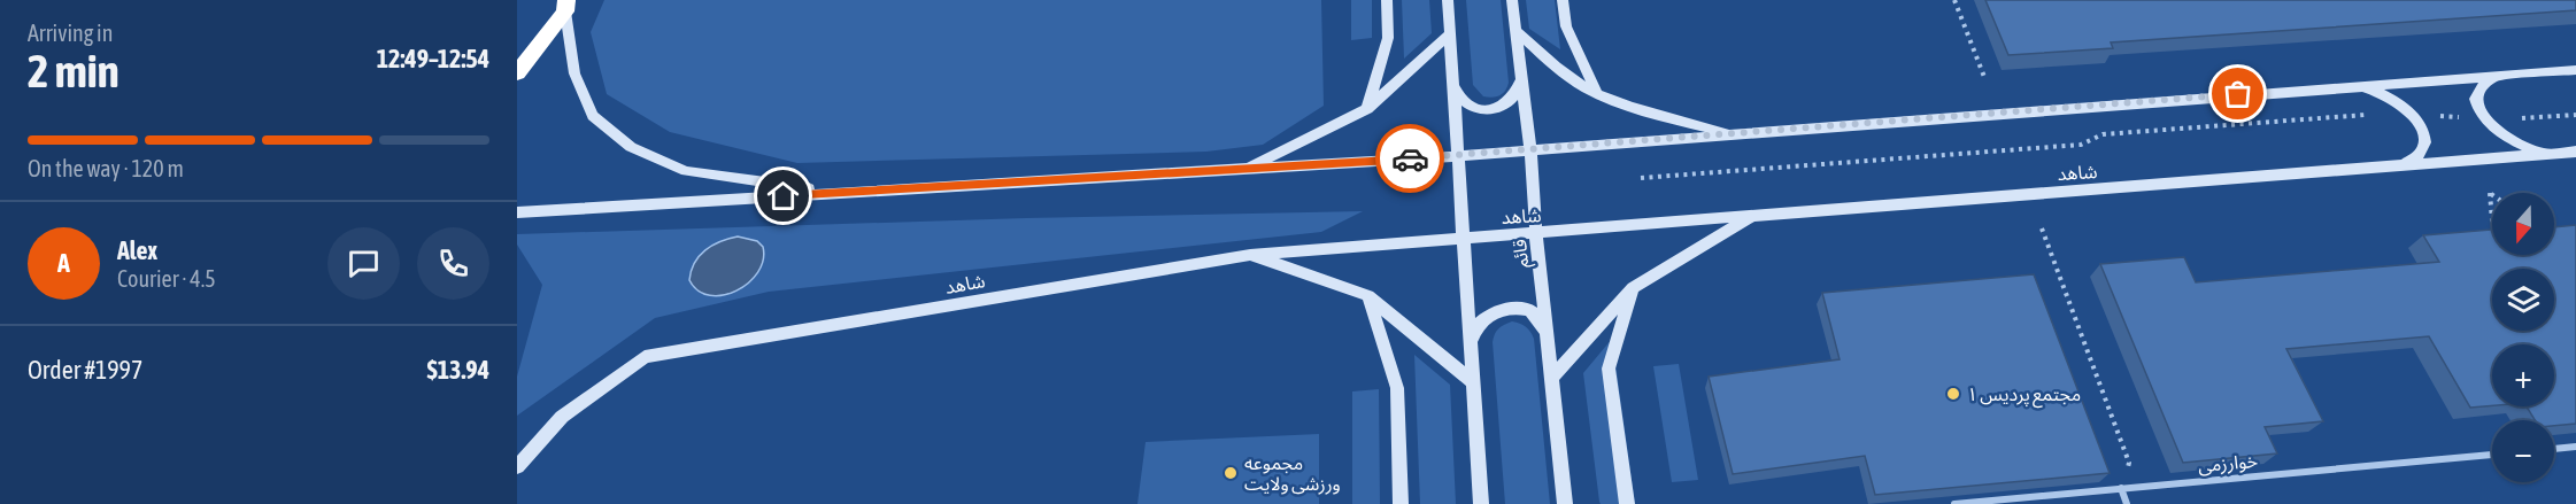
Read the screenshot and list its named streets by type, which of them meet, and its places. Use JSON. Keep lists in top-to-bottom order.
{
  "streets": {
    "main road": ["شاهد", "قائم"],
    "street": ["خوارزمی"]
  },
  "crossings": [
    ["شاهد", "قائم"]
  ],
  "places": ["مجتمع پردیس ۱", "مجموعه ورزشی ولایت"],
  "north": "bottom",
  "page": {
    "heading": ["2 min", "Arriving in", "12:49–12:54"],
    "panel": [
      "Alex",
      "Courier · 4.5",
      "Order #1997",
      "$13.94"
    ],
    "bar": "On the way · 120 m",
    "map_buttons": ["+", "−"],
    "round": "A"
  }
}
